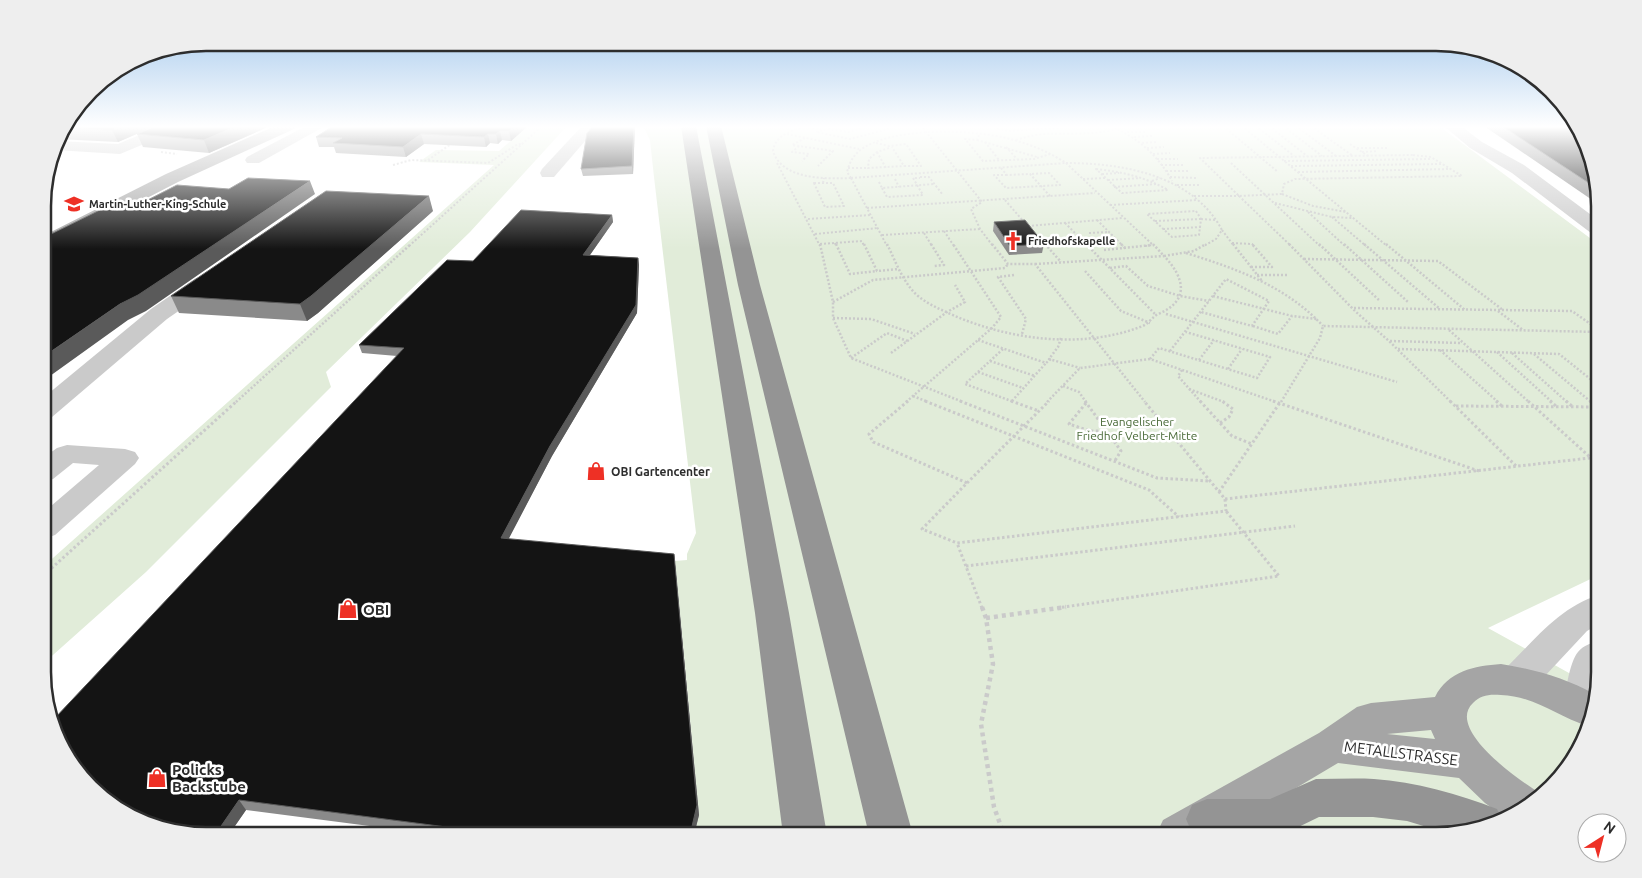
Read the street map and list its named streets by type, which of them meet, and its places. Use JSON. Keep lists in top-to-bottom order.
{
  "streets": {
    "main road": ["METALLSTRASSE"]
  },
  "parks": ["Evangelischer Friedhof Velbert-Mitte"],
  "places": {
    "school or university": ["Martin-Luther-King-Schule"],
    "church": ["Friedhofskapelle"],
    "shop": ["OBI Gartencenter", "OBI", "Policks Backstube"]
  },
  "north": "top right"
}
